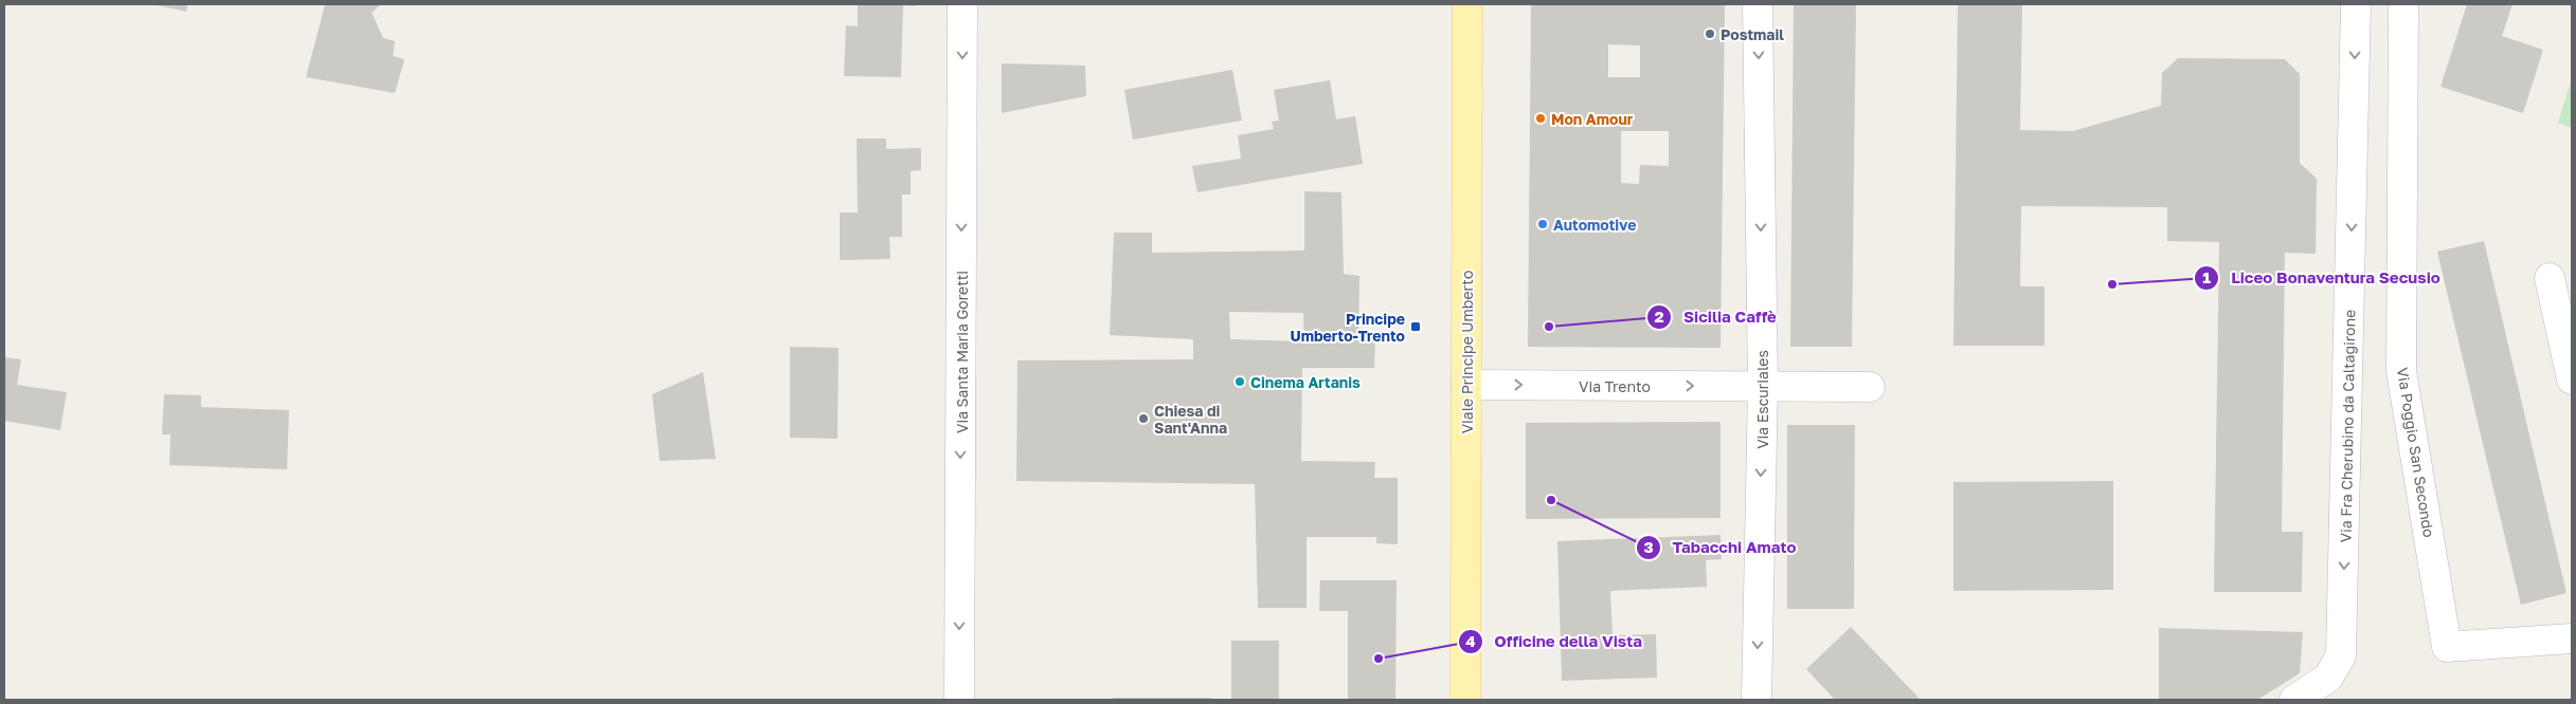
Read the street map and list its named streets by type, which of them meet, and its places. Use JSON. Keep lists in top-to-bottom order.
{
  "streets": {
    "main road": ["Viale Principe Umberto"],
    "street": [
      "Via Santa Maria Goretti",
      "Via Trento",
      "Via Escuriales",
      "Via Fra Cherubino da Caltagirone",
      "Via Poggio San Secondo"
    ]
  },
  "crossings": [
    ["Viale Principe Umberto", "Via Trento"],
    ["Via Trento", "Via Escuriales"]
  ],
  "one_way": [
    "Via Santa Maria Goretti",
    "Via Trento",
    "Via Escuriales",
    "Via Fra Cherubino da Caltagirone"
  ],
  "places": {
    "other": [
      "Postmail",
      "Mon Amour",
      "Automotive",
      "Liceo Bonaventura Secusio",
      "Sicilia Caffè",
      "Cinema Artanis",
      "Chiesa di Sant'Anna",
      "Tabacchi Amato",
      "Officine della Vista"
    ],
    "transit": ["Principe Umberto-Trento"]
  }
}
